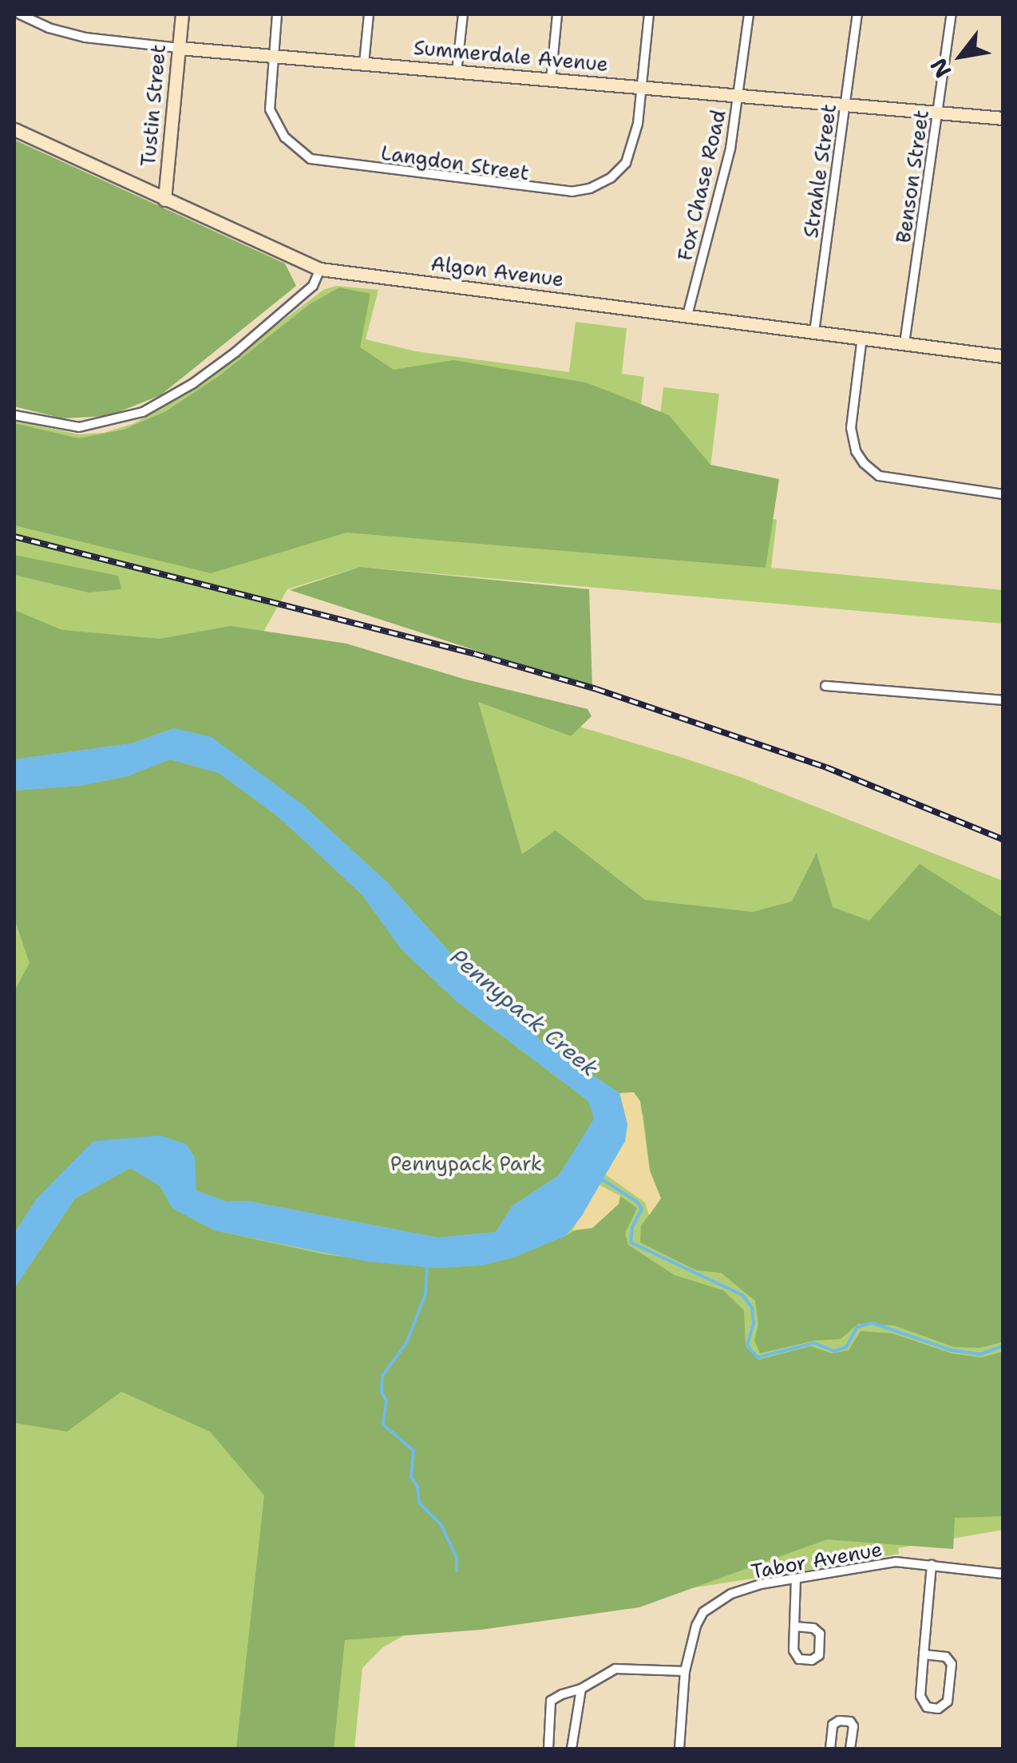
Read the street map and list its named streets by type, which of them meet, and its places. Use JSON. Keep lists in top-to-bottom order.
{
  "streets": {
    "street": [
      "Summerdale Avenue",
      "Tustin Street",
      "Langdon Street",
      "Strahle Street",
      "Benson Street",
      "Fox Chase Road",
      "Algon Avenue",
      "Tabor Avenue"
    ]
  },
  "crossings": [
    ["Summerdale Avenue", "Tustin Street"],
    ["Summerdale Avenue", "Langdon Street"],
    ["Summerdale Avenue", "Strahle Street"],
    ["Summerdale Avenue", "Benson Street"],
    ["Summerdale Avenue", "Fox Chase Road"],
    ["Tustin Street", "Algon Avenue"],
    ["Strahle Street", "Algon Avenue"],
    ["Benson Street", "Algon Avenue"],
    ["Fox Chase Road", "Algon Avenue"]
  ],
  "water": ["Pennypack Creek"],
  "parks": ["Pennypack Park"],
  "north": "bottom left"
}
